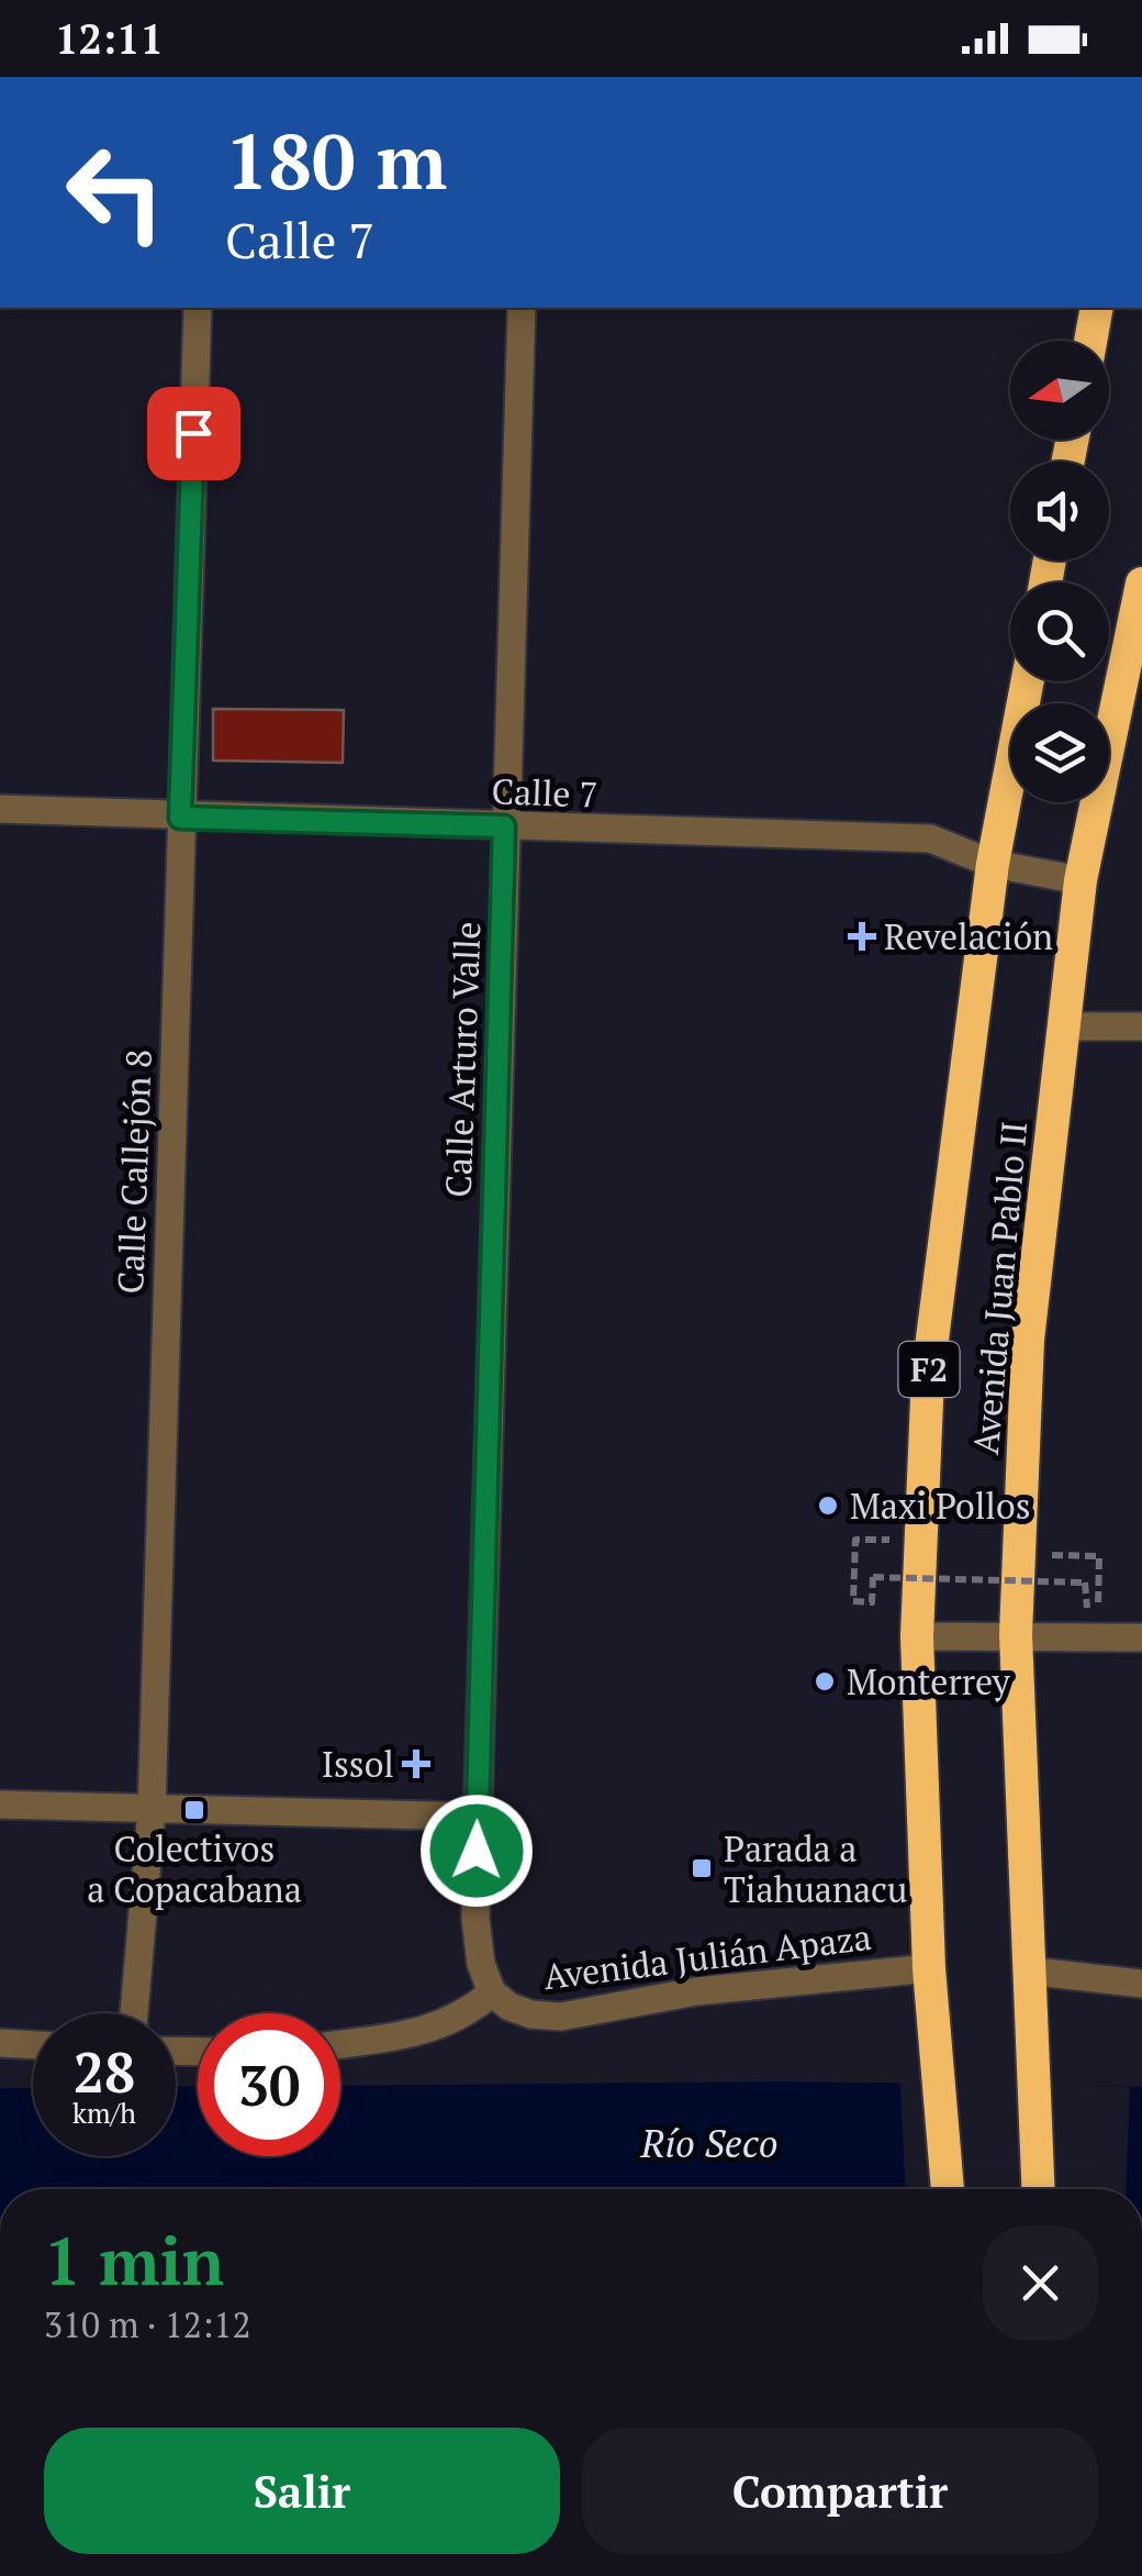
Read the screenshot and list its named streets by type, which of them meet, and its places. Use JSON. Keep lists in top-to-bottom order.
{
  "streets": {
    "highway": ["Avenida Juan Pablo II", "F2"],
    "street": [
      "Calle 7",
      "Calle Arturo Valle",
      "Calle Callejón 8",
      "Avenida Julián Apaza"
    ]
  },
  "crossings": [
    ["Calle 7", "Calle Arturo Valle"],
    ["Calle 7", "Calle Callejón 8"],
    ["Calle 7", "Avenida Juan Pablo II"],
    ["Calle Arturo Valle", "Avenida Julián Apaza"],
    ["Avenida Juan Pablo II", "Avenida Julián Apaza"]
  ],
  "water": ["Río Seco"],
  "places": {
    "health": ["Revelación", "Issol"],
    "other": ["Maxi Pollos", "Monterrey"],
    "transit": ["Colectivos a Copacabana", "Parada a Tiahuanacu"]
  },
  "north": "left",
  "page": {
    "status": "12:11",
    "turn": ["180 m", "Calle 7"],
    "speed": "28 km/h",
    "limit": "30",
    "heading": ["1 min", "310 m · 12:12"],
    "buttons": ["Salir", "Compartir"]
  }
}
